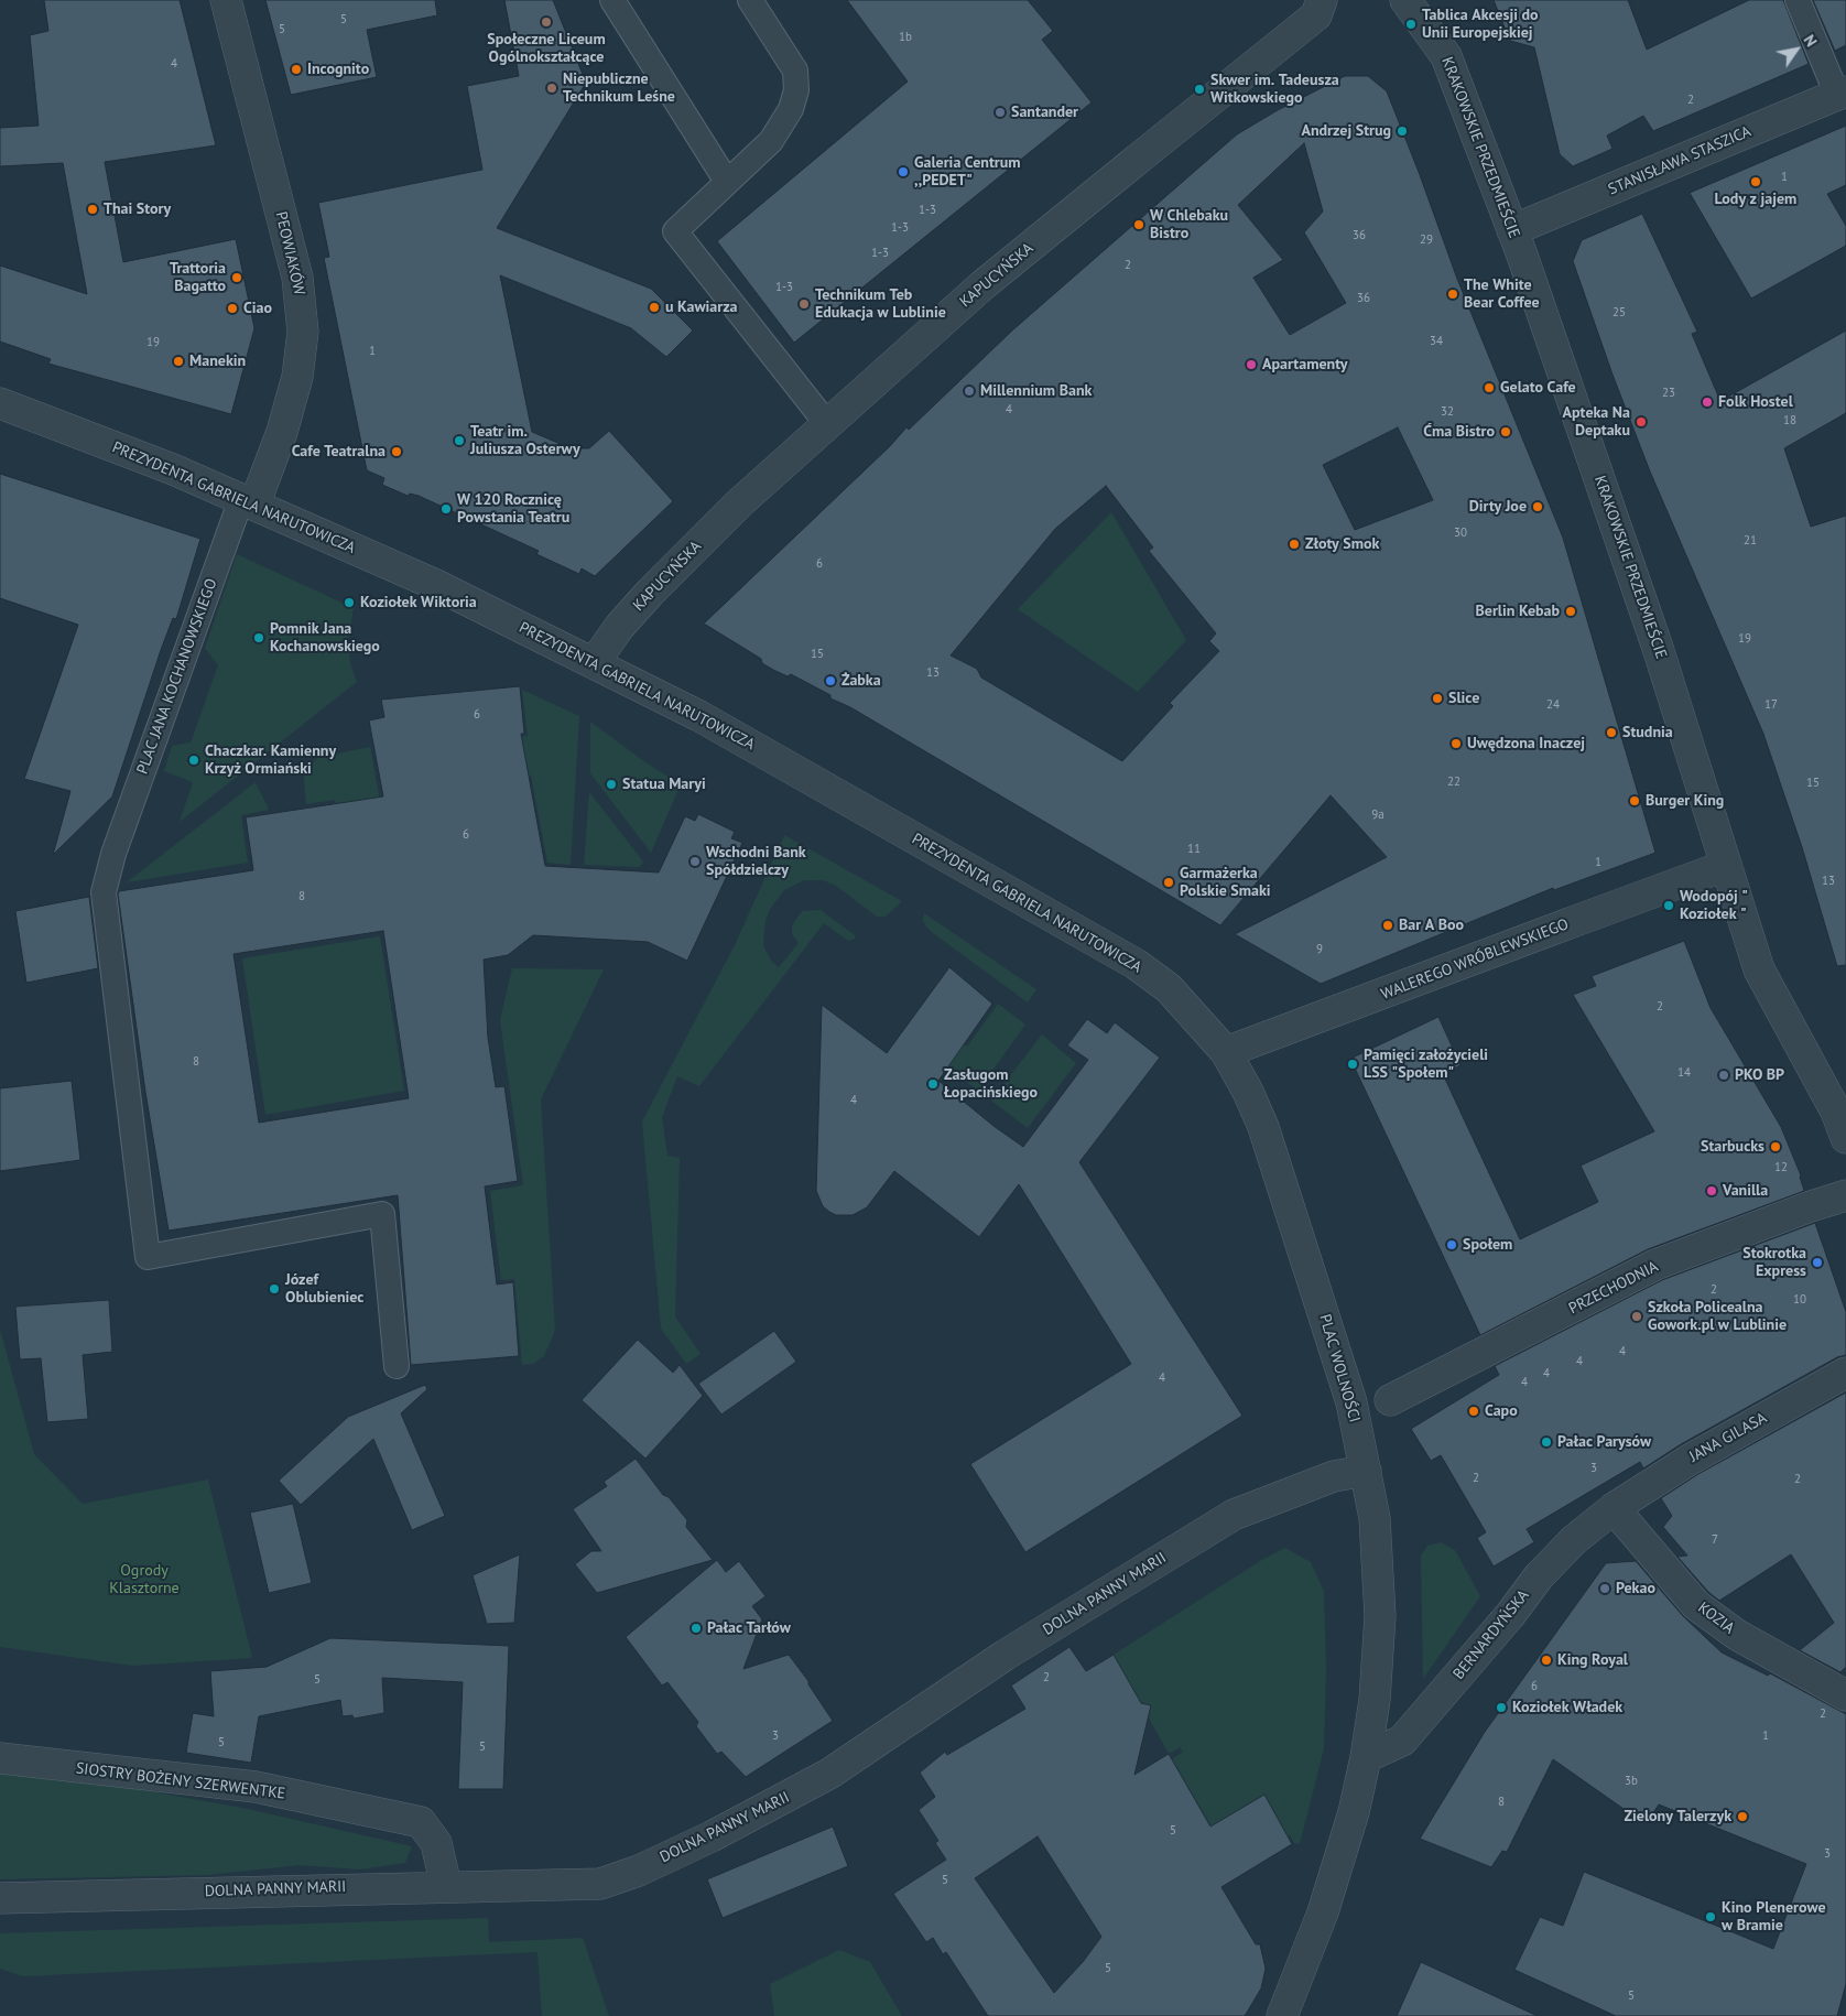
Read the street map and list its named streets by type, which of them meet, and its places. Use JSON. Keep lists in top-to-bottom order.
{
  "streets": {
    "street": [
      "KRAKOWSKIE PRZEDMIEŚCIE",
      "STANISŁAWA STASZICA",
      "PEOWIAKÓW",
      "KAPUCYŃSKA",
      "PREZYDENTA GABRIELA NARUTOWICZA",
      "WALEREGO WRÓBLEWSKIEGO",
      "PRZECHODNIA",
      "PLAC WOLNOŚCI",
      "JANA GILASA",
      "DOLNA PANNY MARII",
      "KOZIA",
      "BERNARDYŃSKA",
      "SIOSTRY BOŻENY SZERWENTKE"
    ],
    "lane": ["PLAC JANA KOCHANOWSKIEGO"]
  },
  "crossings": [
    ["KRAKOWSKIE PRZEDMIEŚCIE", "STANISŁAWA STASZICA"],
    ["KRAKOWSKIE PRZEDMIEŚCIE", "WALEREGO WRÓBLEWSKIEGO"],
    ["PEOWIAKÓW", "PREZYDENTA GABRIELA NARUTOWICZA"],
    ["PEOWIAKÓW", "PLAC JANA KOCHANOWSKIEGO"],
    ["KAPUCYŃSKA", "PREZYDENTA GABRIELA NARUTOWICZA"],
    ["PREZYDENTA GABRIELA NARUTOWICZA", "PLAC JANA KOCHANOWSKIEGO"],
    ["PREZYDENTA GABRIELA NARUTOWICZA", "WALEREGO WRÓBLEWSKIEGO"],
    ["PREZYDENTA GABRIELA NARUTOWICZA", "PLAC WOLNOŚCI"],
    ["WALEREGO WRÓBLEWSKIEGO", "PLAC WOLNOŚCI"],
    ["PLAC WOLNOŚCI", "DOLNA PANNY MARII"],
    ["PLAC WOLNOŚCI", "BERNARDYŃSKA"],
    ["JANA GILASA", "KOZIA"],
    ["JANA GILASA", "BERNARDYŃSKA"],
    ["DOLNA PANNY MARII", "SIOSTRY BOŻENY SZERWENTKE"],
    ["KOZIA", "BERNARDYŃSKA"]
  ],
  "parks": ["Ogrody Klasztorne"],
  "places": [
    "Społeczne Liceum Ogólnokształcące",
    "Tablica Akcesji do Unii Europejskiej",
    "Incognito",
    "Niepubliczne Technikum Leśne",
    "Skwer im. Tadeusza Witkowskiego",
    "Santander",
    "Andrzej Strug",
    "Galeria Centrum ,,PEDET\"",
    "Lody z jajem",
    "Thai Story",
    "W Chlebaku Bistro",
    "Trattoria Bagatto",
    "The White Bear Coffee",
    "Technikum Teb Edukacja w Lublinie",
    "u Kawiarza",
    "Ciao",
    "Manekin",
    "Apartamenty",
    "Gelato Cafe",
    "Millennium Bank",
    "Folk Hostel",
    "Apteka Na Deptaku",
    "Ćma Bistro",
    "Teatr im. Juliusza Osterwy",
    "Cafe Teatralna",
    "Dirty Joe",
    "W 120 Rocznicę Powstania Teatru",
    "Złoty Smok",
    "Koziołek Wiktoria",
    "Berlin Kebab",
    "Pomnik Jana Kochanowskiego",
    "Żabka",
    "Slice",
    "Studnia",
    "Uwędzona Inaczej",
    "Chaczkar. Kamienny Krzyż Ormiański",
    "Statua Maryi",
    "Burger King",
    "Wschodni Bank Spółdzielczy",
    "Garmażerka Polskie Smaki",
    "Wodopój \" Koziołek \"",
    "Bar A Boo",
    "Pamięci założycieli LSS \"Społem\"",
    "PKO BP",
    "Zasługom Łopacińskiego",
    "Starbucks",
    "Vanilla",
    "Społem",
    "Stokrotka Express",
    "Józef Oblubieniec",
    "Szkoła Policealna Gowork.pl w Lublinie",
    "Capo",
    "Pałac Parysów",
    "Pekao",
    "Pałac Tarłów",
    "King Royal",
    "Koziołek Władek",
    "Zielony Talerzyk",
    "Kino Plenerowe w Bramie"
  ],
  "house_numbers": [
    "5",
    "5",
    "1b",
    "4",
    "2",
    "1",
    "1-3",
    "1-3",
    "36",
    "29",
    "1-3",
    "2",
    "1-3",
    "36",
    "25",
    "34",
    "19",
    "1",
    "23",
    "4",
    "32",
    "18",
    "30",
    "21",
    "6",
    "19",
    "15",
    "13",
    "24",
    "17",
    "6",
    "22",
    "15",
    "9a",
    "6",
    "11",
    "1",
    "13",
    "8",
    "9",
    "2",
    "8",
    "14",
    "4",
    "12",
    "2",
    "10",
    "4",
    "4",
    "4",
    "4",
    "4",
    "3",
    "2",
    "2",
    "7",
    "2",
    "5",
    "6",
    "2",
    "3",
    "1",
    "5",
    "5",
    "3b",
    "8",
    "5",
    "3",
    "5",
    "5",
    "5"
  ],
  "north": "top right"
}
